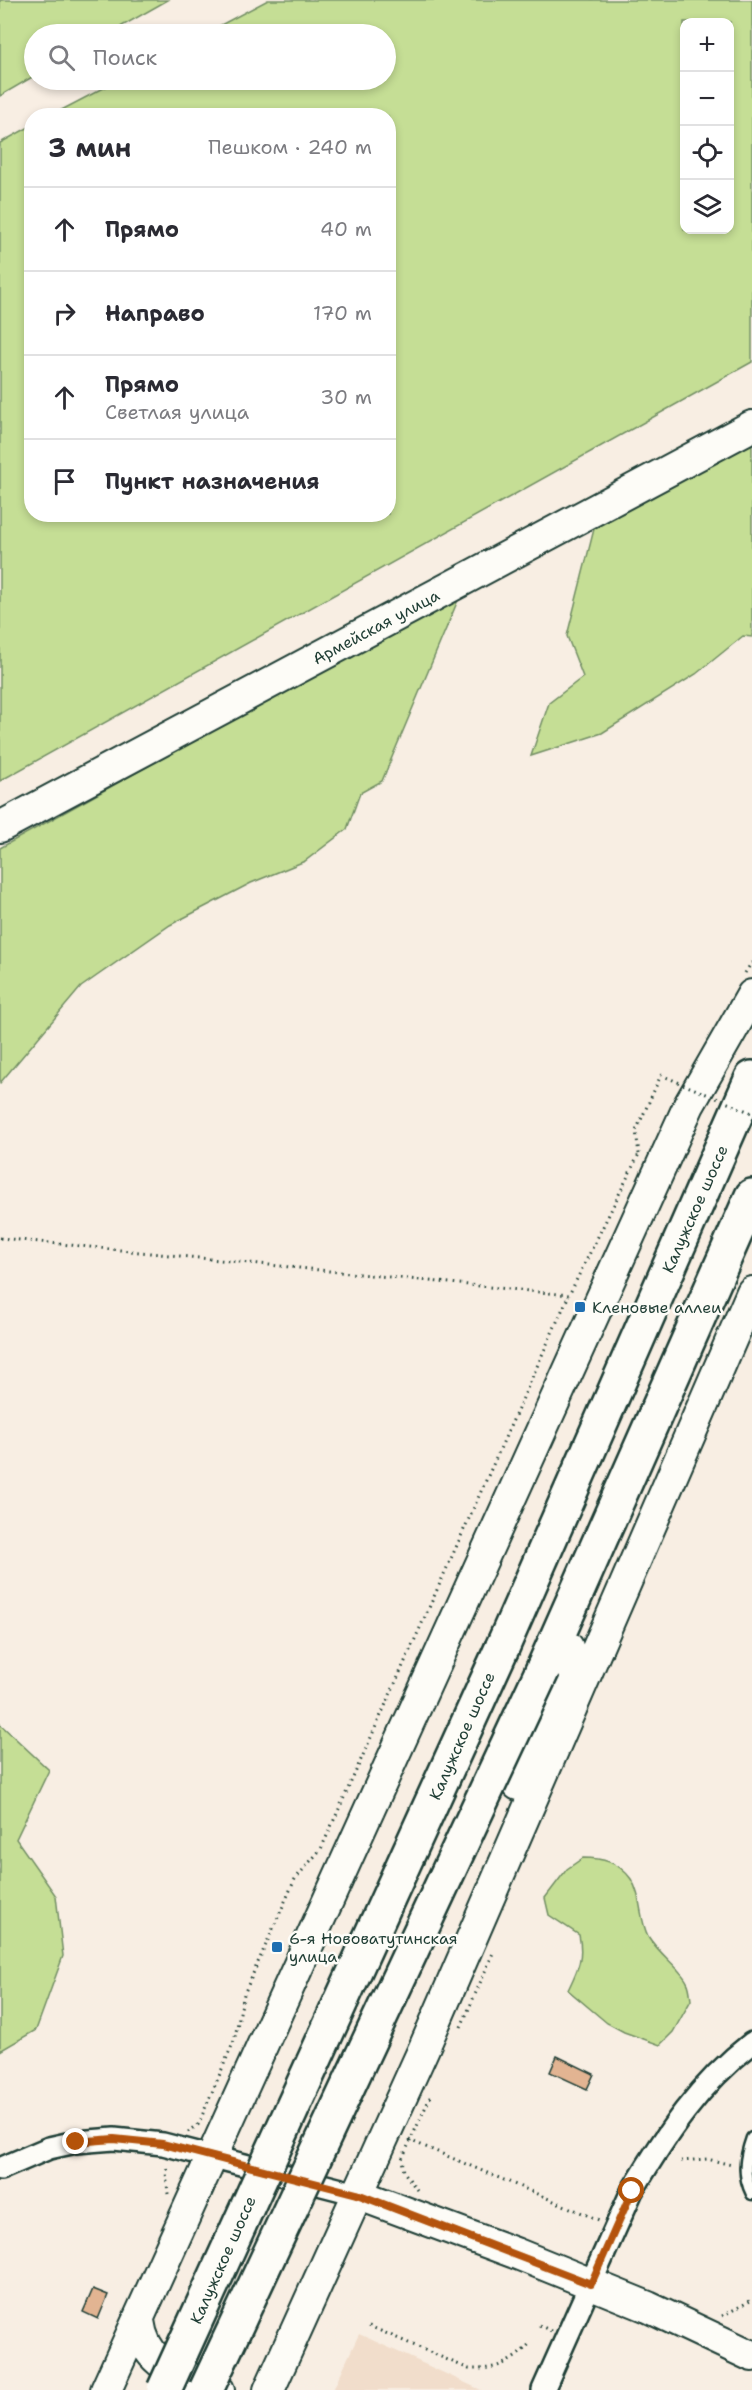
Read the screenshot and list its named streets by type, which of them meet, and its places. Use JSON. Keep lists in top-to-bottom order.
{
  "streets": {
    "highway": ["Калужское шоссе"],
    "street": ["Армейская улица"]
  },
  "places": {
    "transit": ["Кленовые аллеи", "6-я Нововатутинская улица"]
  },
  "page": {
    "map_buttons": ["+", "−"],
    "search": "Поиск",
    "heading": ["3 мин", "Пешком · 240 m"],
    "list": [
      ["Прямо", "40 m"],
      ["Направо", "170 m"],
      ["Прямо", "Светлая улица", "30 m"],
      "Пункт назначения"
    ]
  }
}
